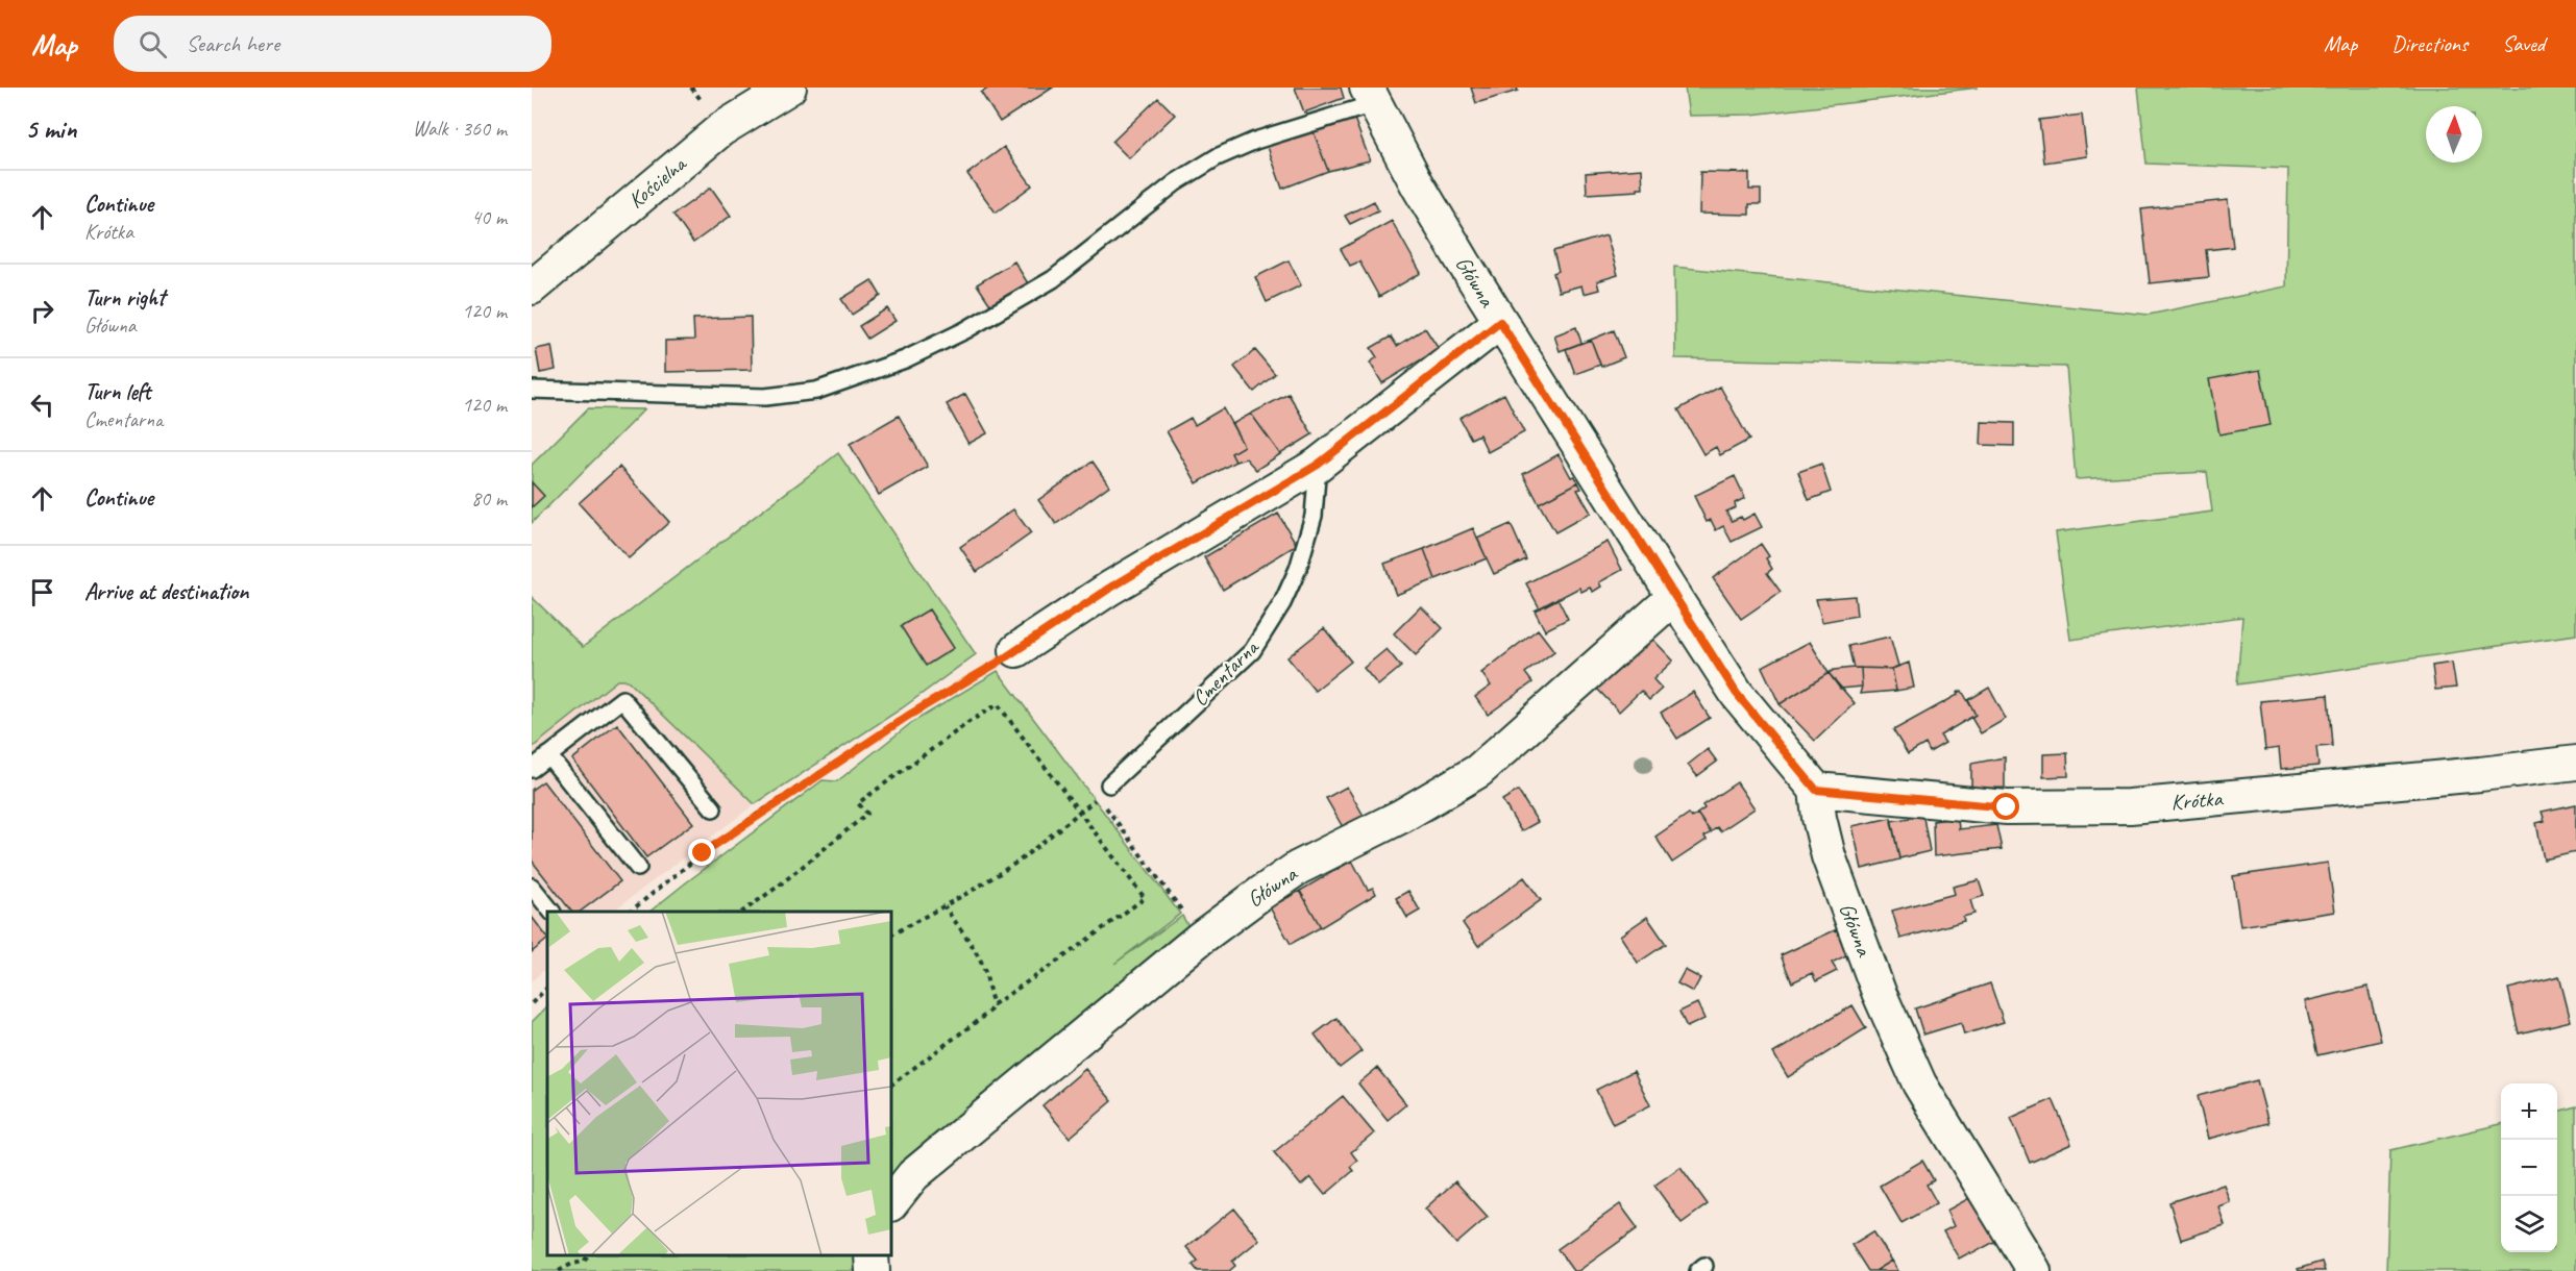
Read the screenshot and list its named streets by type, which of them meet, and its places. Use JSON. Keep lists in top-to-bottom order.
{
  "streets": {
    "street": ["Kościelna", "Główna", "Krótka"],
    "lane": ["Cmentarna"]
  },
  "crossings": [
    ["Główna", "Krótka"]
  ],
  "north": "top",
  "page": {
    "header": "Map",
    "search": "Search here",
    "nav": ["Map", "Directions", "Saved"],
    "heading": ["5 min", "Walk · 360 m"],
    "list": [
      ["Continue", "Krótka", "40 m"],
      ["Turn right", "Główna", "120 m"],
      ["Turn left", "Cmentarna", "120 m"],
      ["Continue", "80 m"],
      "Arrive at destination"
    ],
    "map_buttons": ["+", "−"]
  }
}
